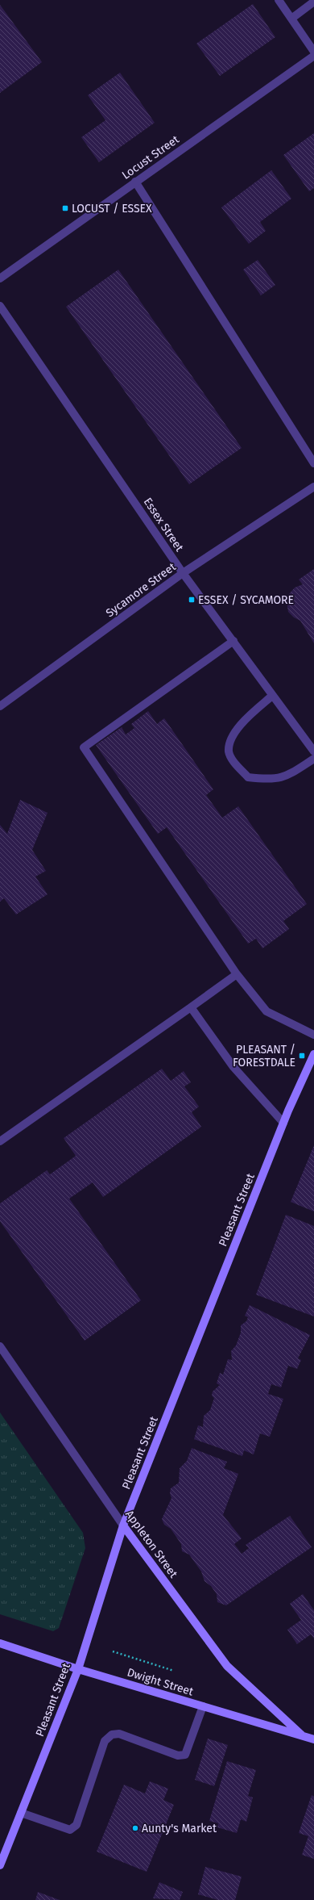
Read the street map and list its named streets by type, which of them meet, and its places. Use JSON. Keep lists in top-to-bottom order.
{
  "streets": {
    "main road": ["Pleasant Street", "Appleton Street", "Dwight Street"],
    "street": ["Locust Street", "Essex Street", "Sycamore Street"]
  },
  "crossings": [
    ["Essex Street", "Sycamore Street"],
    ["Pleasant Street", "Appleton Street"],
    ["Pleasant Street", "Dwight Street"],
    ["Appleton Street", "Dwight Street"]
  ],
  "places": {
    "transit": ["LOCUST / ESSEX", "ESSEX / SYCAMORE", "PLEASANT / FORESTDALE"],
    "other": ["Aunty's Market"]
  }
}
